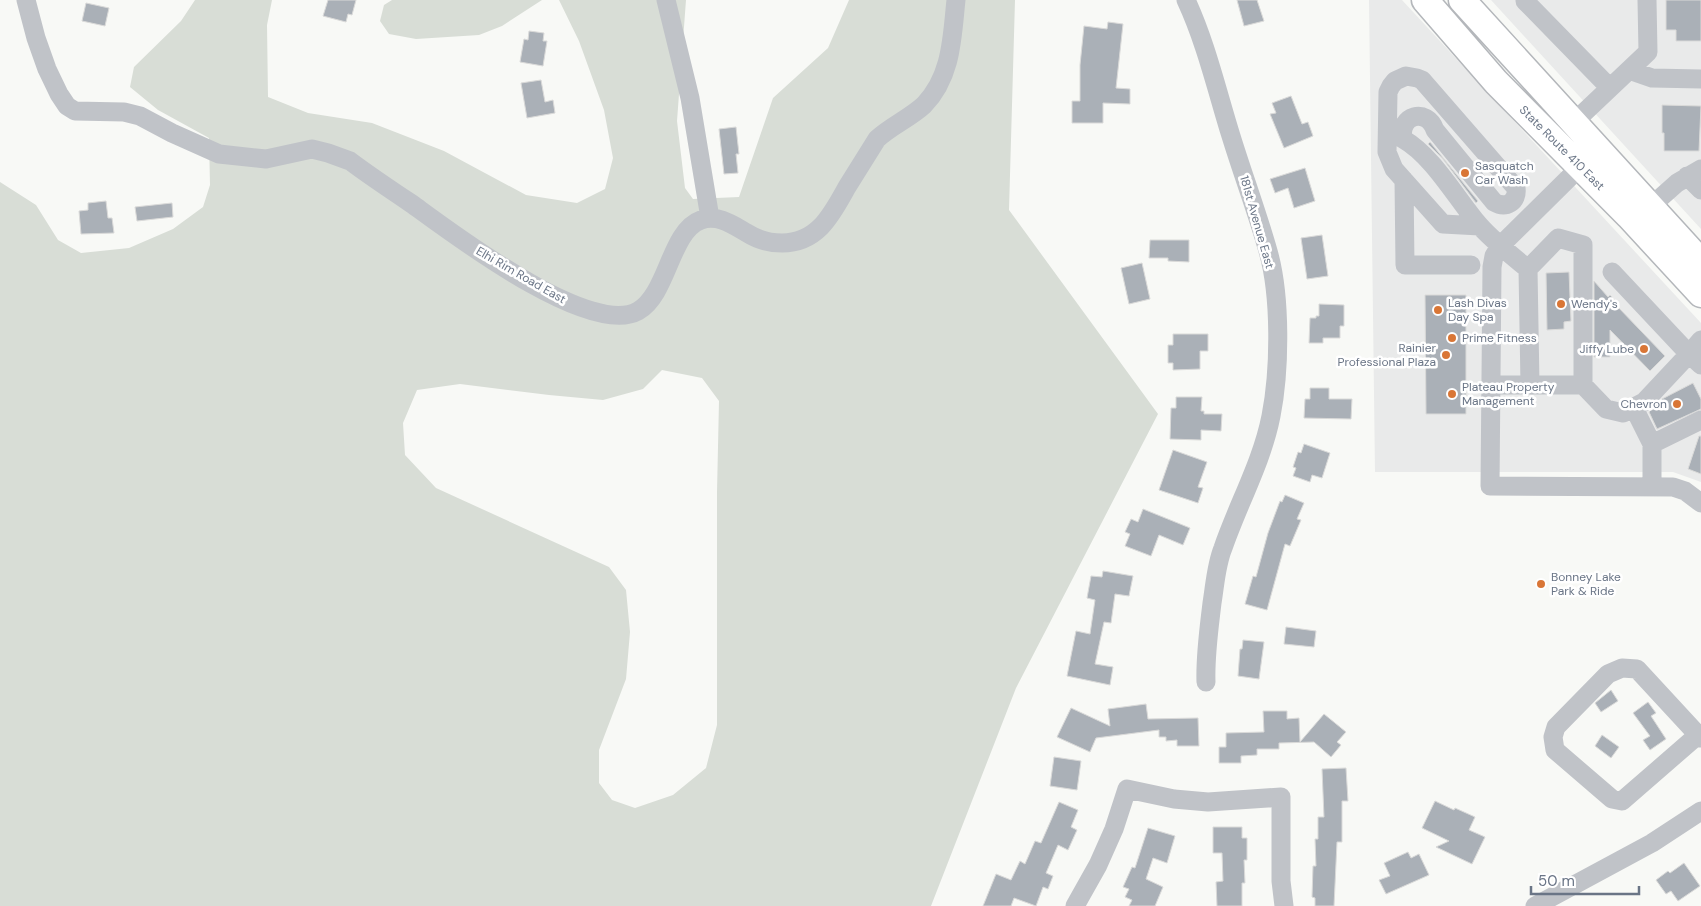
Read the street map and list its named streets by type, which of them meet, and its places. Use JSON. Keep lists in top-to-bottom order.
{
  "streets": {
    "highway": ["State Route 410 East"],
    "street": ["181st Avenue East", "Elhi Rim Road East"]
  },
  "places": [
    "Sasquatch Car Wash",
    "Wendy's",
    "Lash Divas Day Spa",
    "Prime Fitness",
    "Jiffy Lube",
    "Rainier Professional Plaza",
    "Plateau Property Management",
    "Chevron",
    "Bonney Lake Park & Ride"
  ],
  "scale_bar": "50 m"
}
